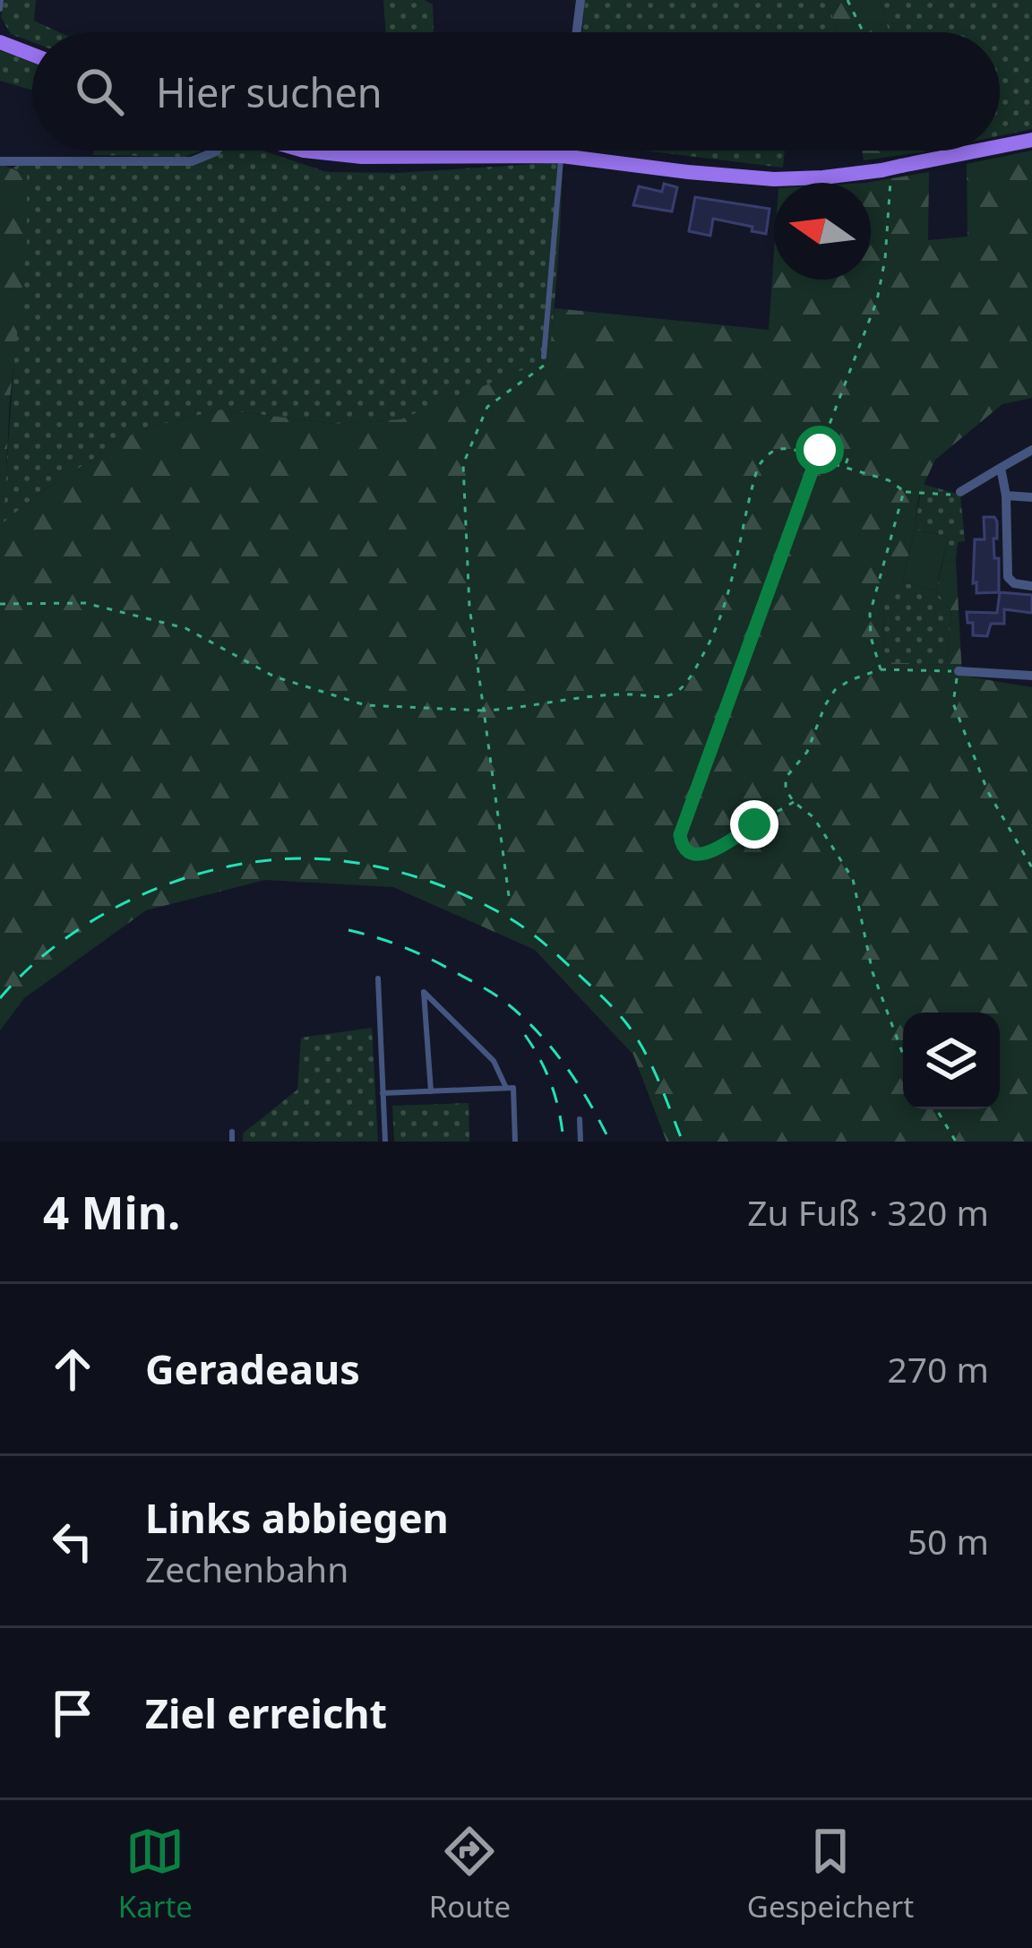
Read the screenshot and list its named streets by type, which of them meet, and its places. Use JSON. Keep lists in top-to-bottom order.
{
  "north": "left",
  "page": {
    "search": "Hier suchen",
    "heading": ["4 Min.", "Zu Fuß · 320 m"],
    "list": [
      ["Geradeaus", "270 m"],
      ["Links abbiegen", "Zechenbahn", "50 m"],
      "Ziel erreicht"
    ],
    "nav": ["Karte", "Route", "Gespeichert"]
  }
}
